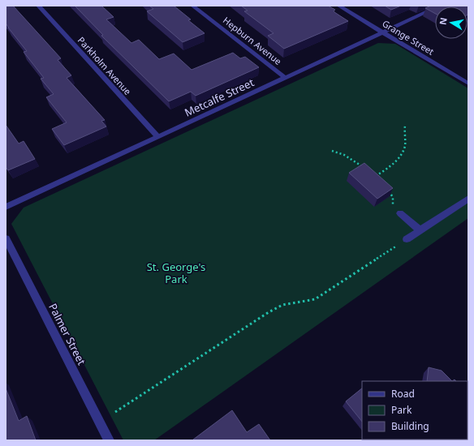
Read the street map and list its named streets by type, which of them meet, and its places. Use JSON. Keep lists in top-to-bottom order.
{
  "streets": {
    "street": [
      "Grange Street",
      "Hepburn Avenue",
      "Parkholm Avenue",
      "Metcalfe Street",
      "Palmer Street"
    ]
  },
  "crossings": [
    ["Grange Street", "Metcalfe Street"],
    ["Hepburn Avenue", "Metcalfe Street"],
    ["Parkholm Avenue", "Metcalfe Street"]
  ],
  "parks": ["St. George's Park"],
  "legend": ["Road", "Park", "Building"],
  "north": "left"
}
